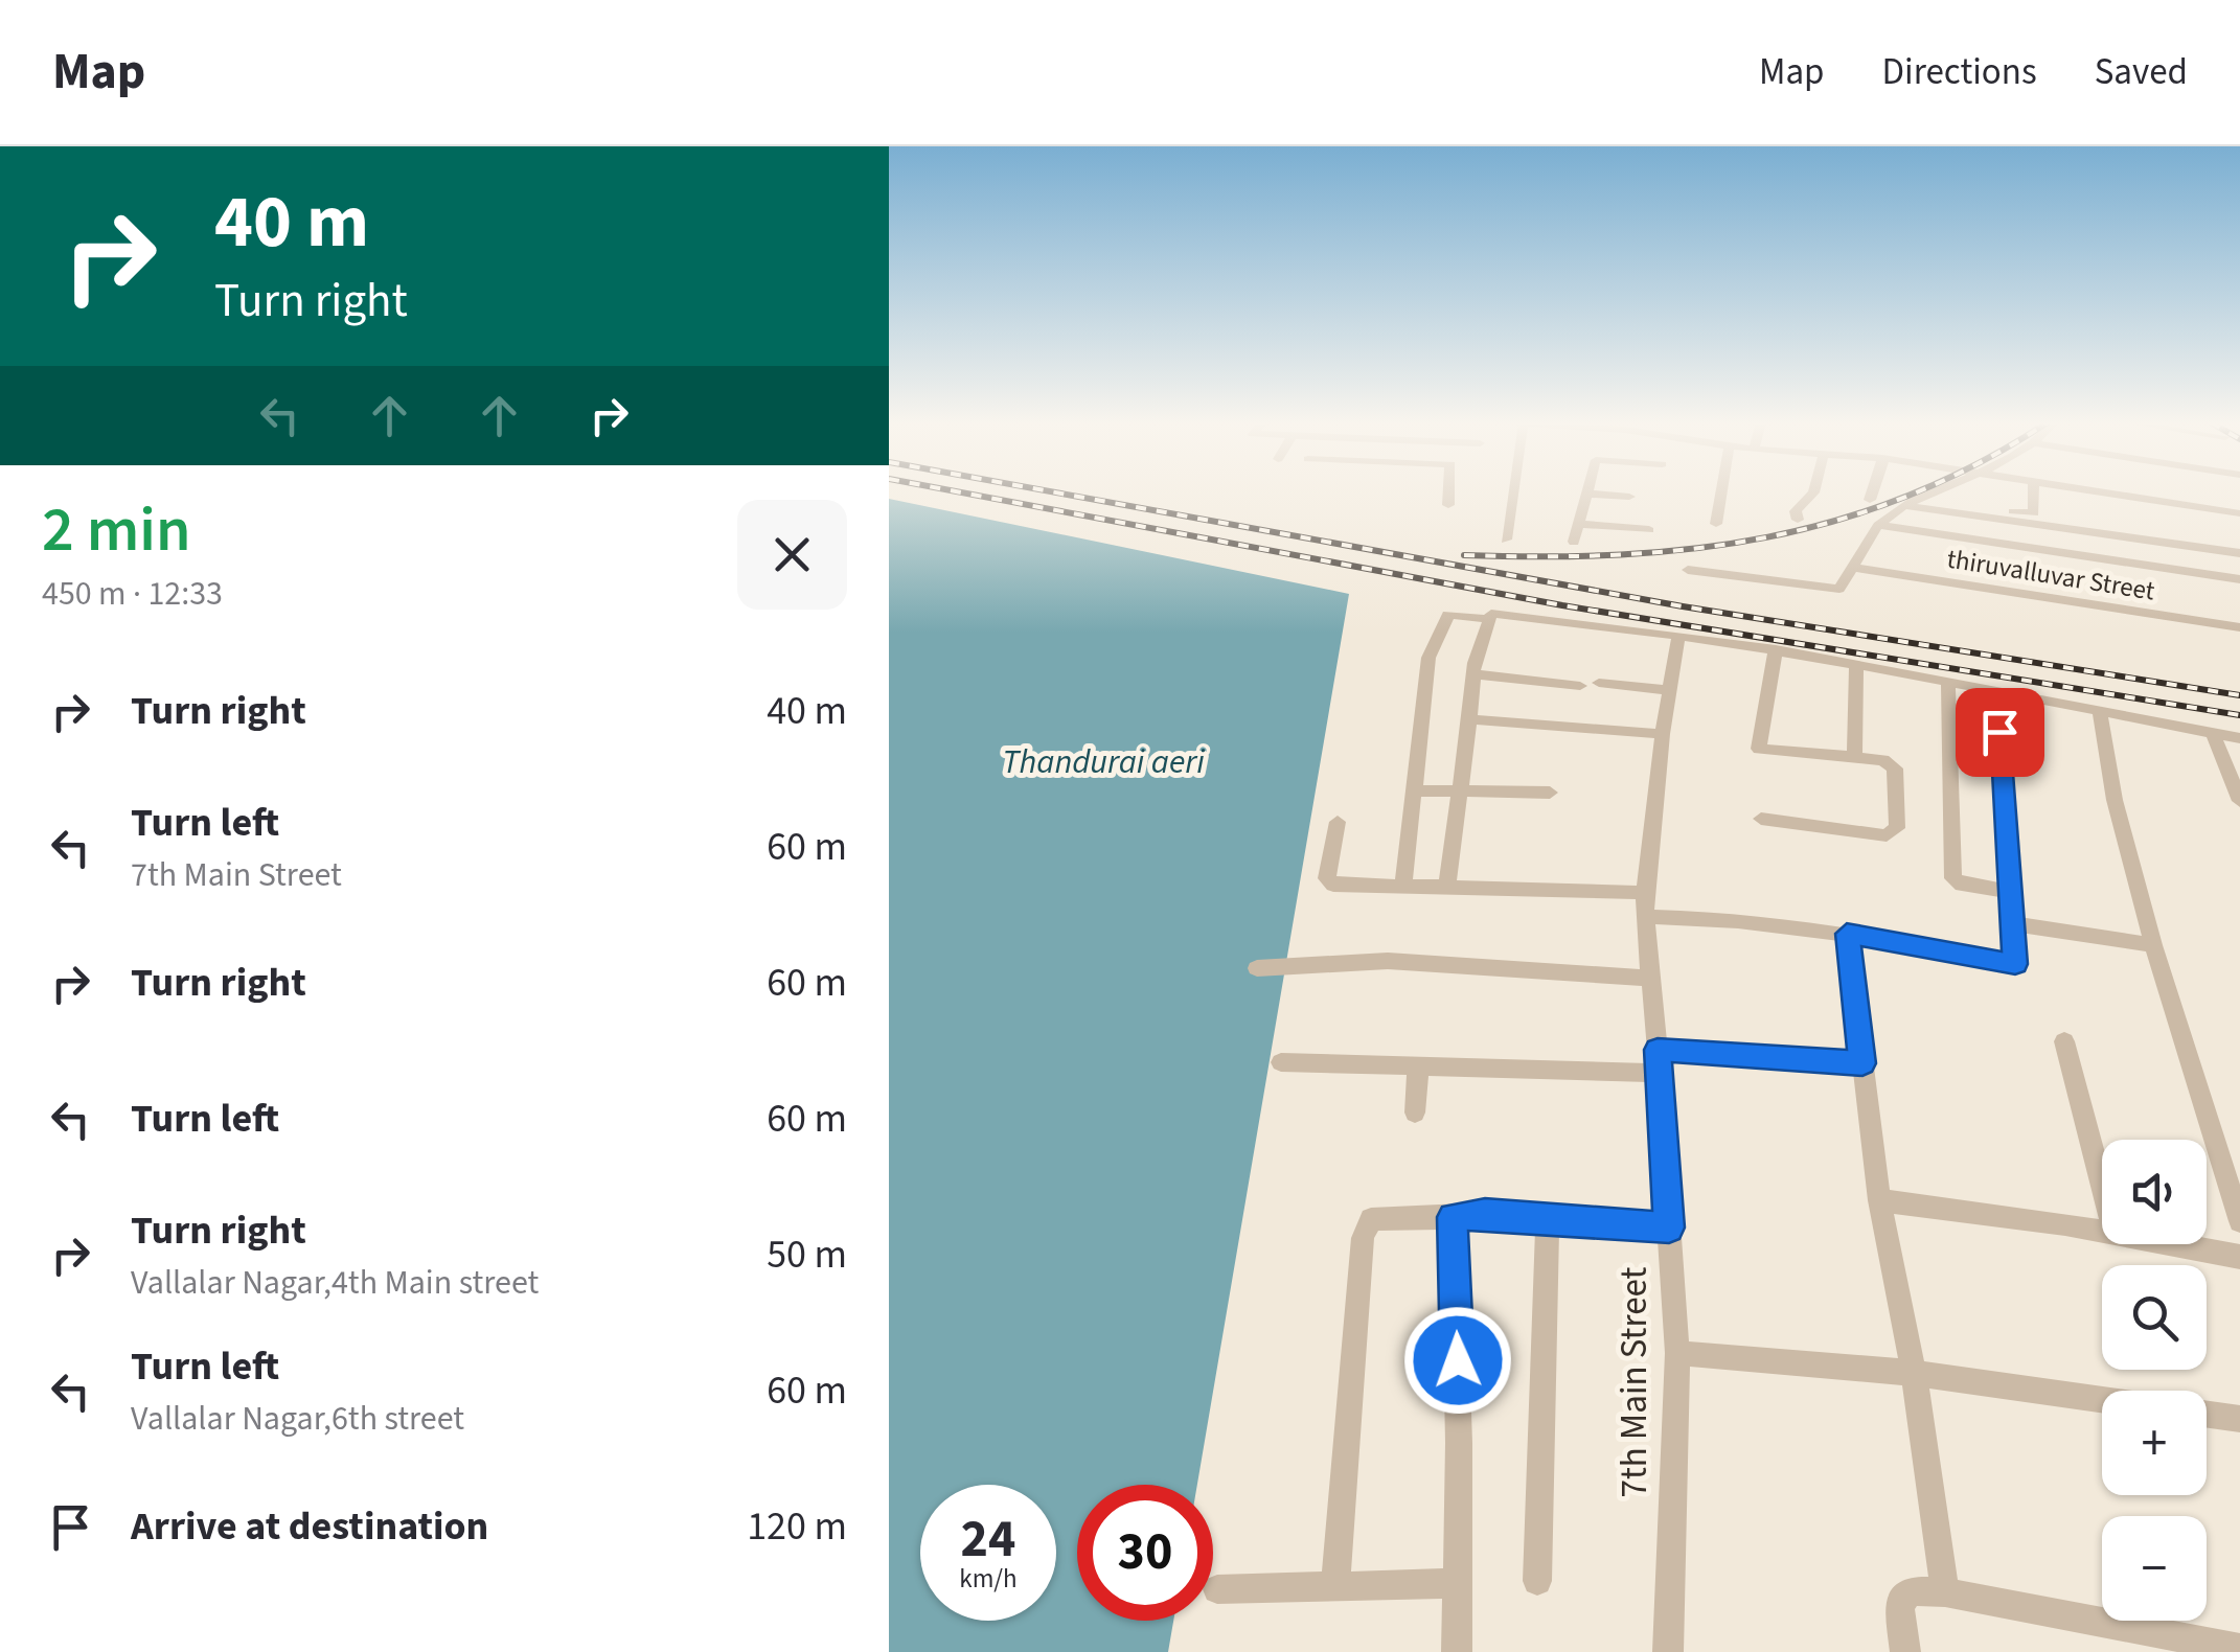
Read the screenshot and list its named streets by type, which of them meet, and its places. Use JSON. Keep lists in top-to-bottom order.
{
  "streets": {
    "street": ["thiruvalluvar Street", "7th Main Street"]
  },
  "water": ["Thandurai aeri"],
  "page": {
    "header": "Map",
    "nav": ["Map", "Directions", "Saved"],
    "turn": ["40 m", "Turn right"],
    "heading": ["2 min", "450 m · 12:33"],
    "list": [
      {
        "name": "Turn right",
        "value": "40 m"
      },
      {
        "name": "Turn left",
        "note": "7th Main Street",
        "value": "60 m"
      },
      {
        "name": "Turn right",
        "value": "60 m"
      },
      {
        "name": "Turn left",
        "value": "60 m"
      },
      {
        "name": "Turn right",
        "note": "Vallalar Nagar,4th Main street",
        "value": "50 m"
      },
      {
        "name": "Turn left",
        "note": "Vallalar Nagar,6th street",
        "value": "60 m"
      },
      {
        "name": "Arrive at destination",
        "value": "120 m"
      }
    ],
    "map_buttons": ["+", "−"],
    "speed": "24 km/h",
    "limit": "30"
  }
}
